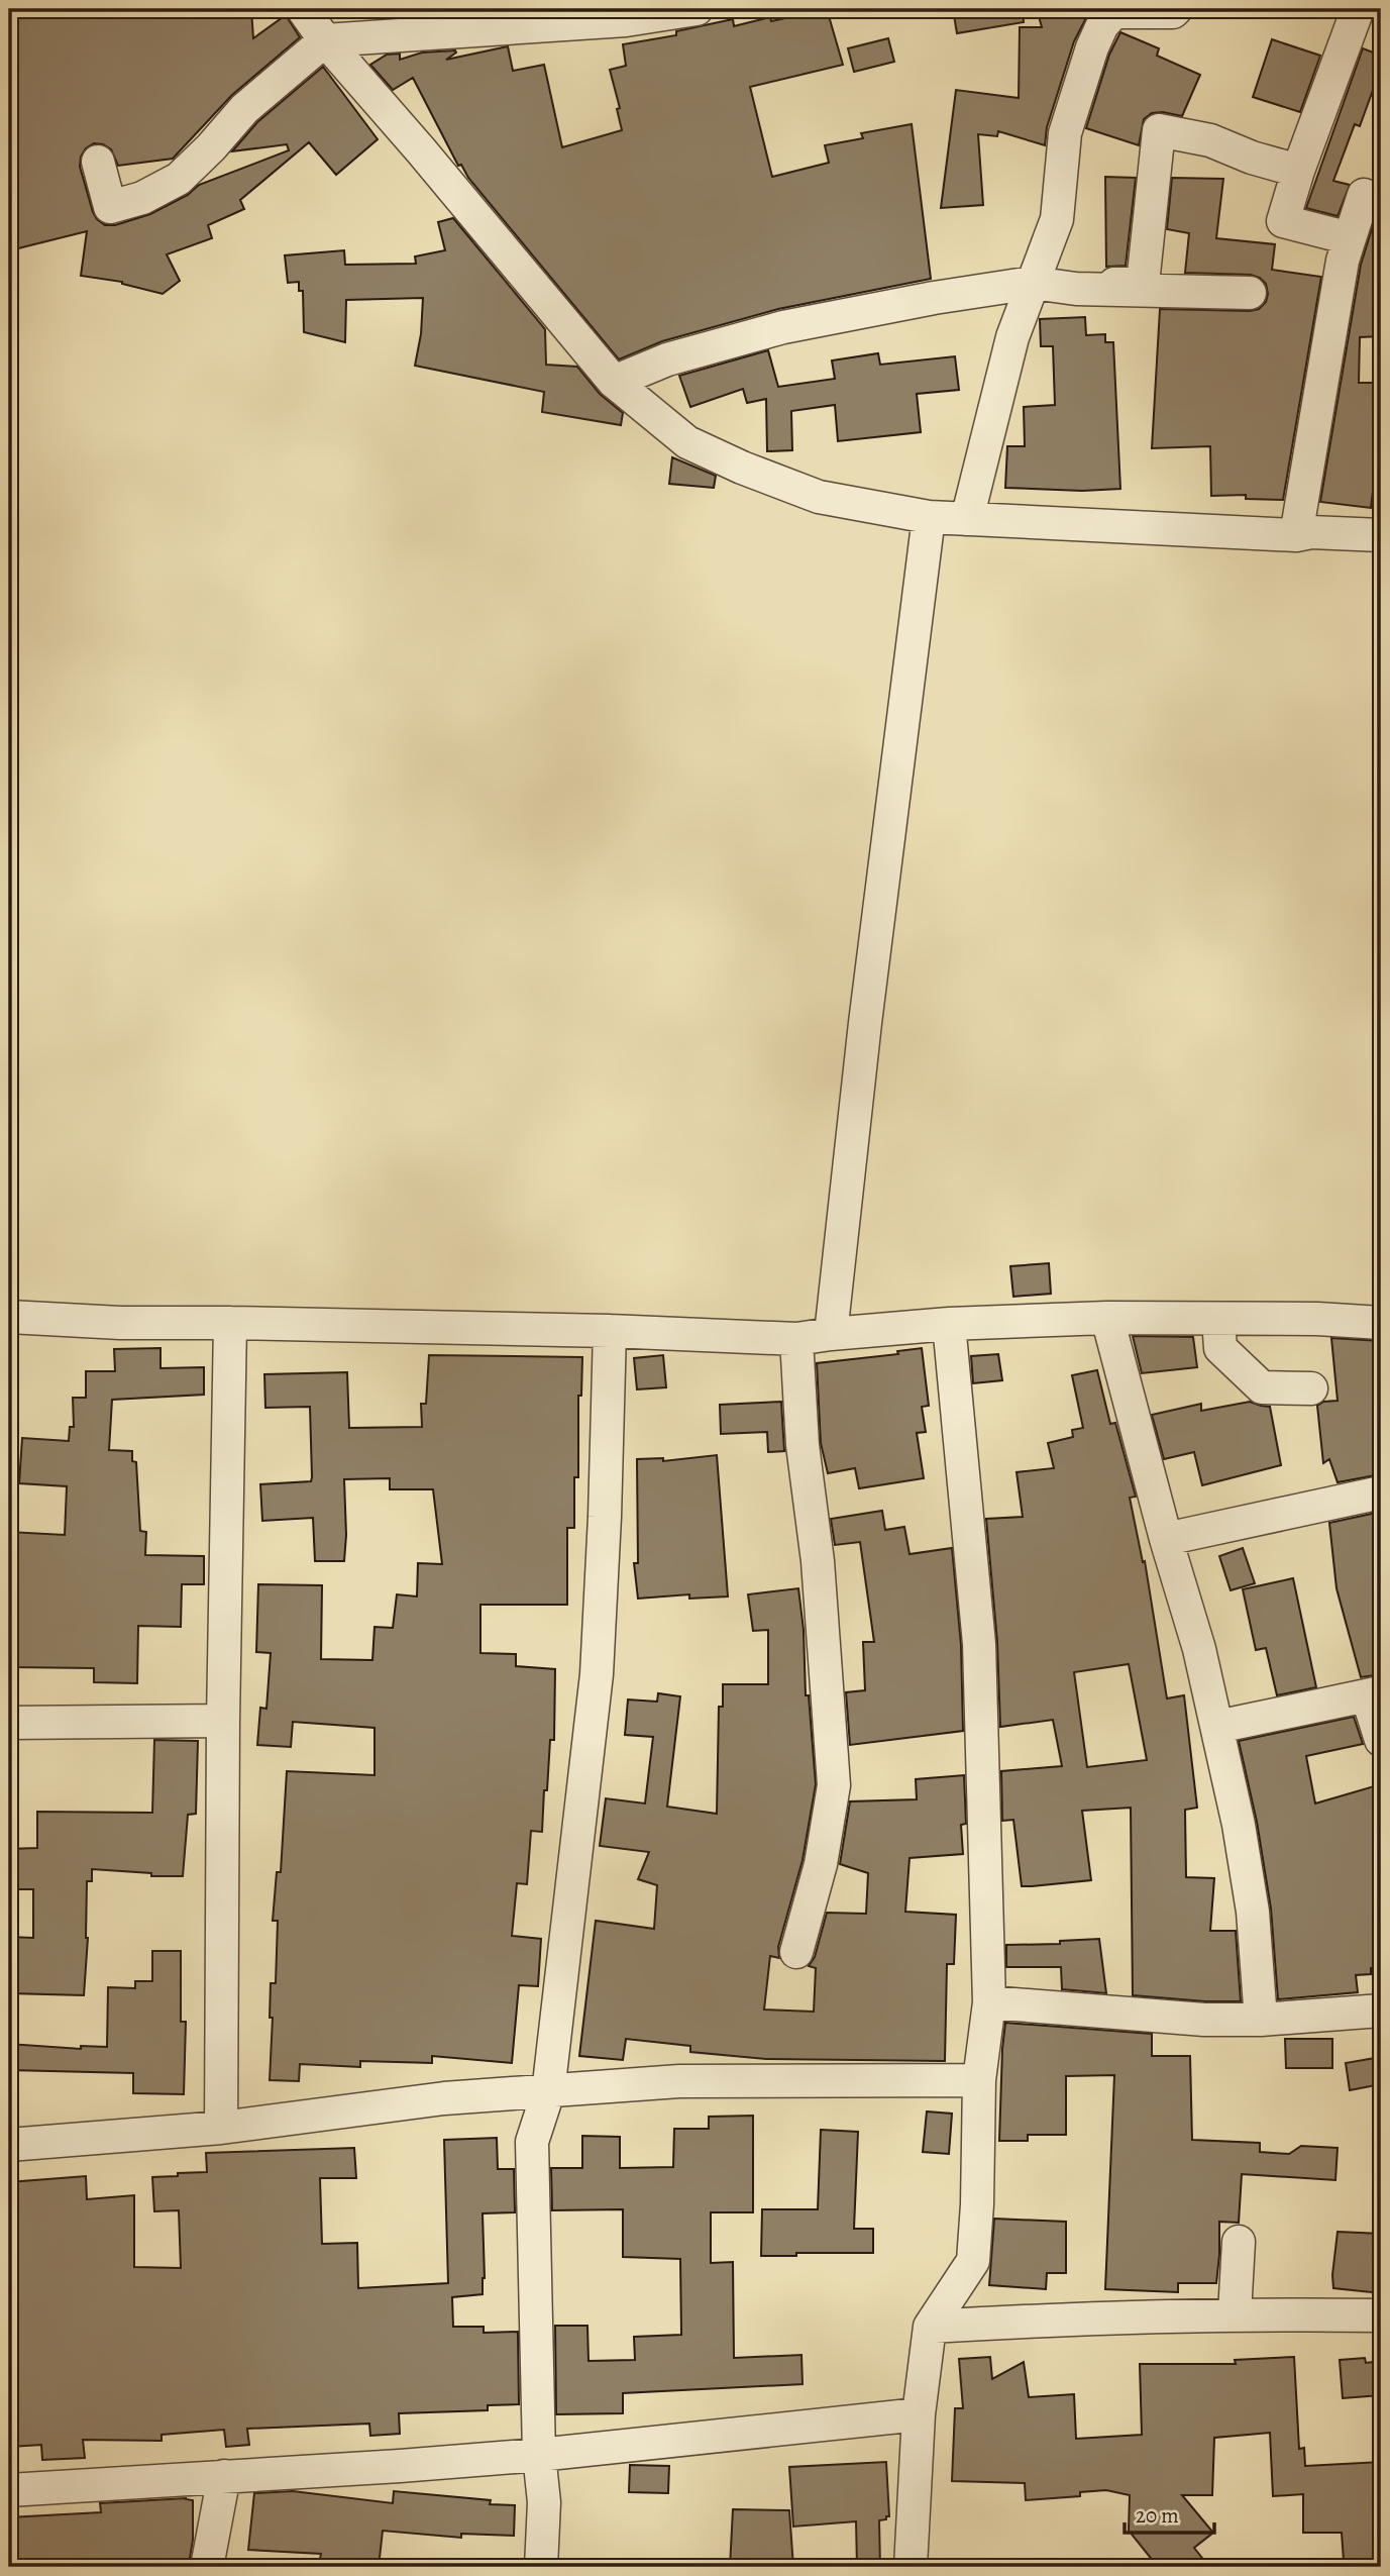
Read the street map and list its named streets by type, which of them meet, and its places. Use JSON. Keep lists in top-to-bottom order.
{
  "scale_bar": "20 m"
}
